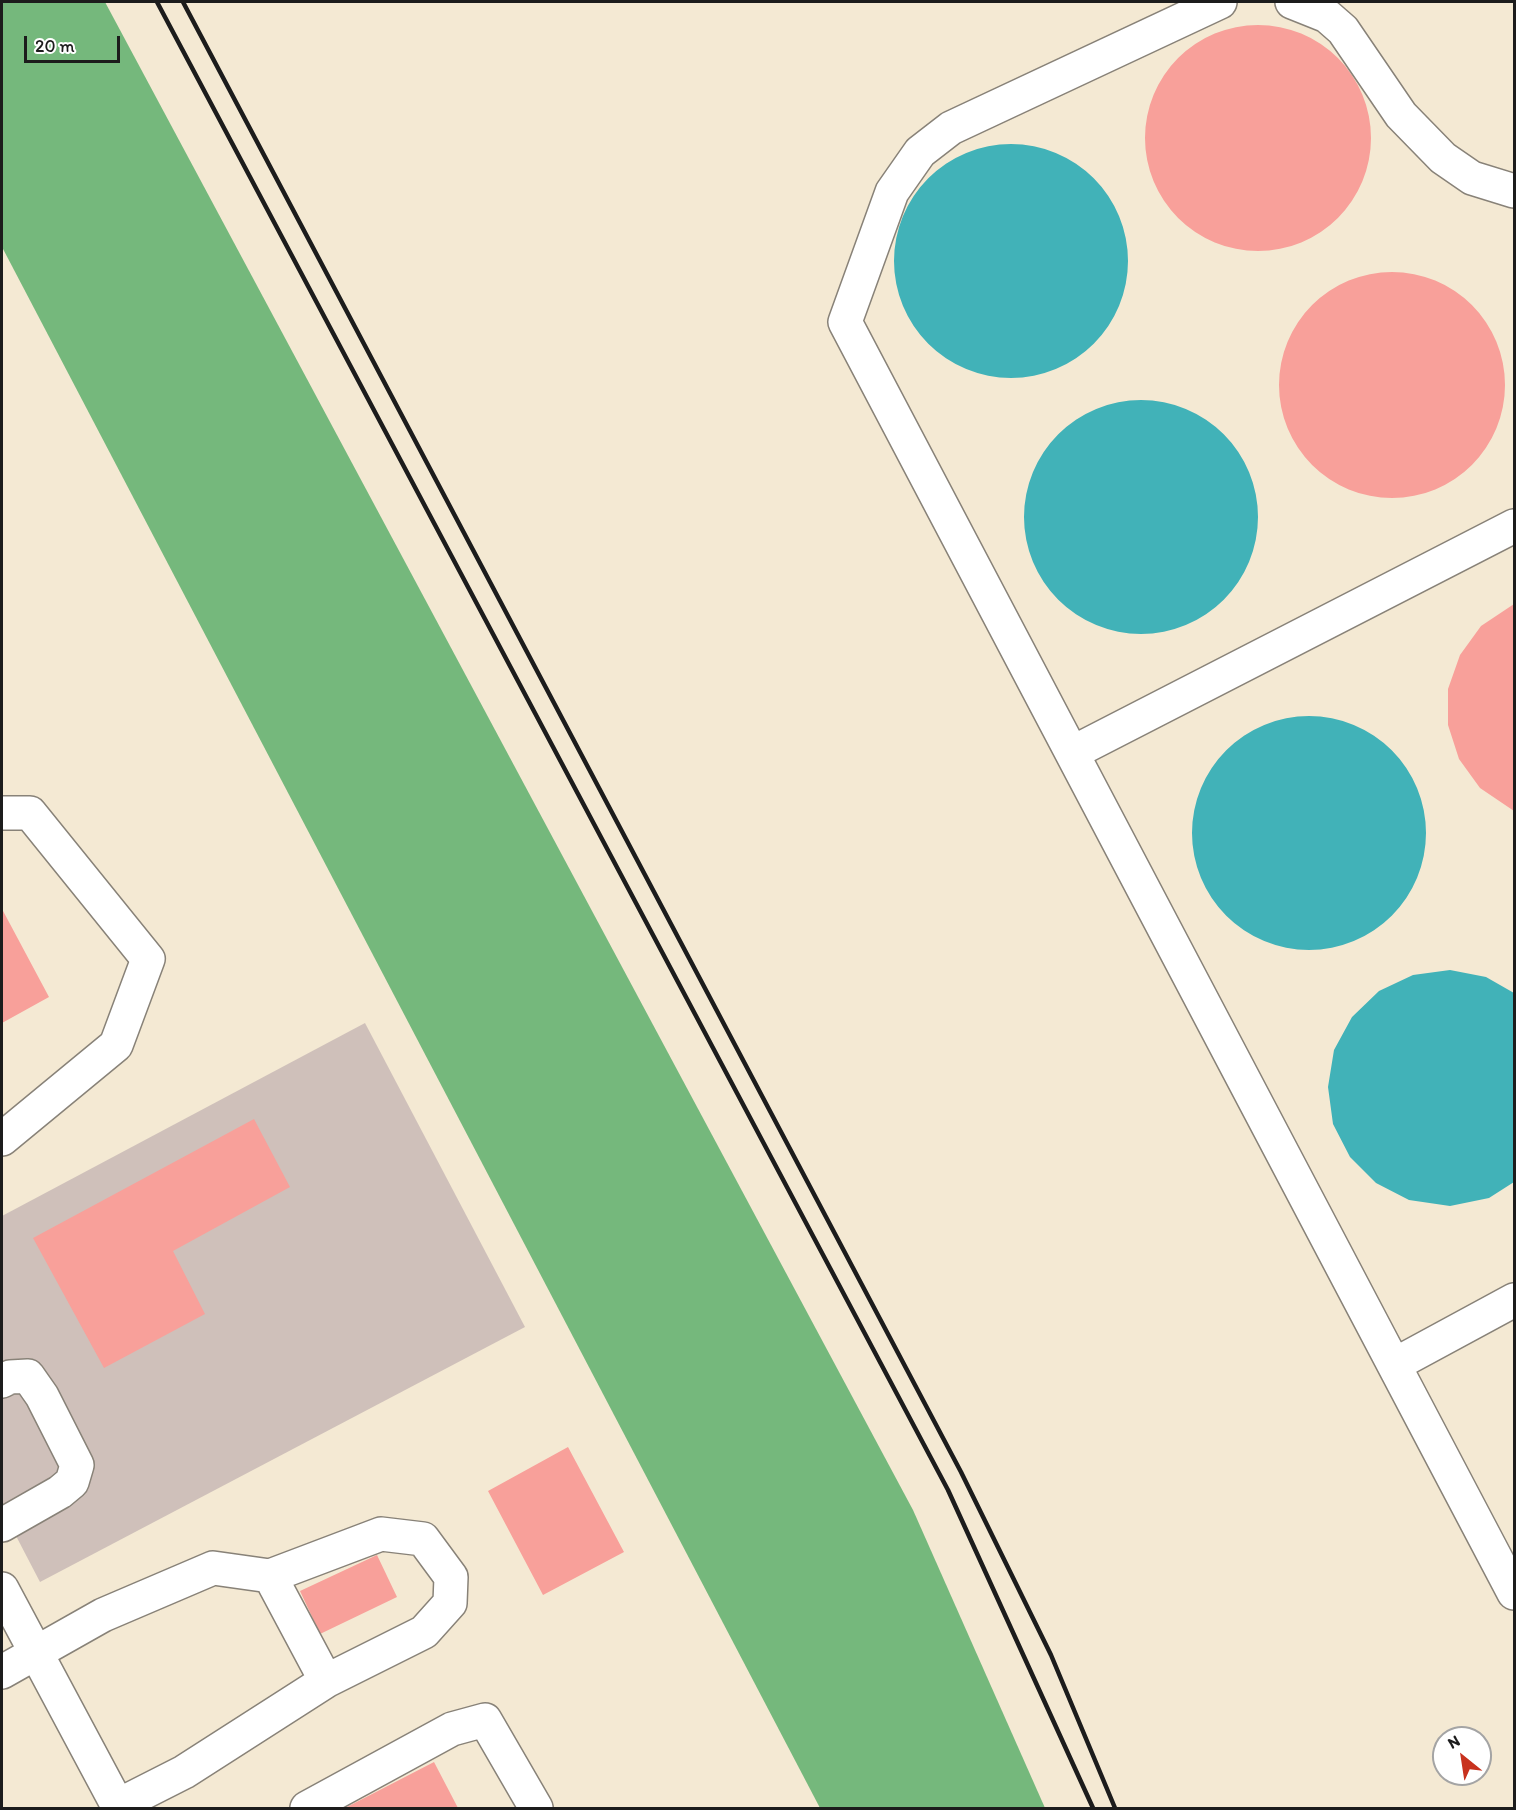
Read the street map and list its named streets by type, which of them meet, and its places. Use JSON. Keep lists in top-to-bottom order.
{
  "scale_bar": "20 m",
  "north": "top left"
}
